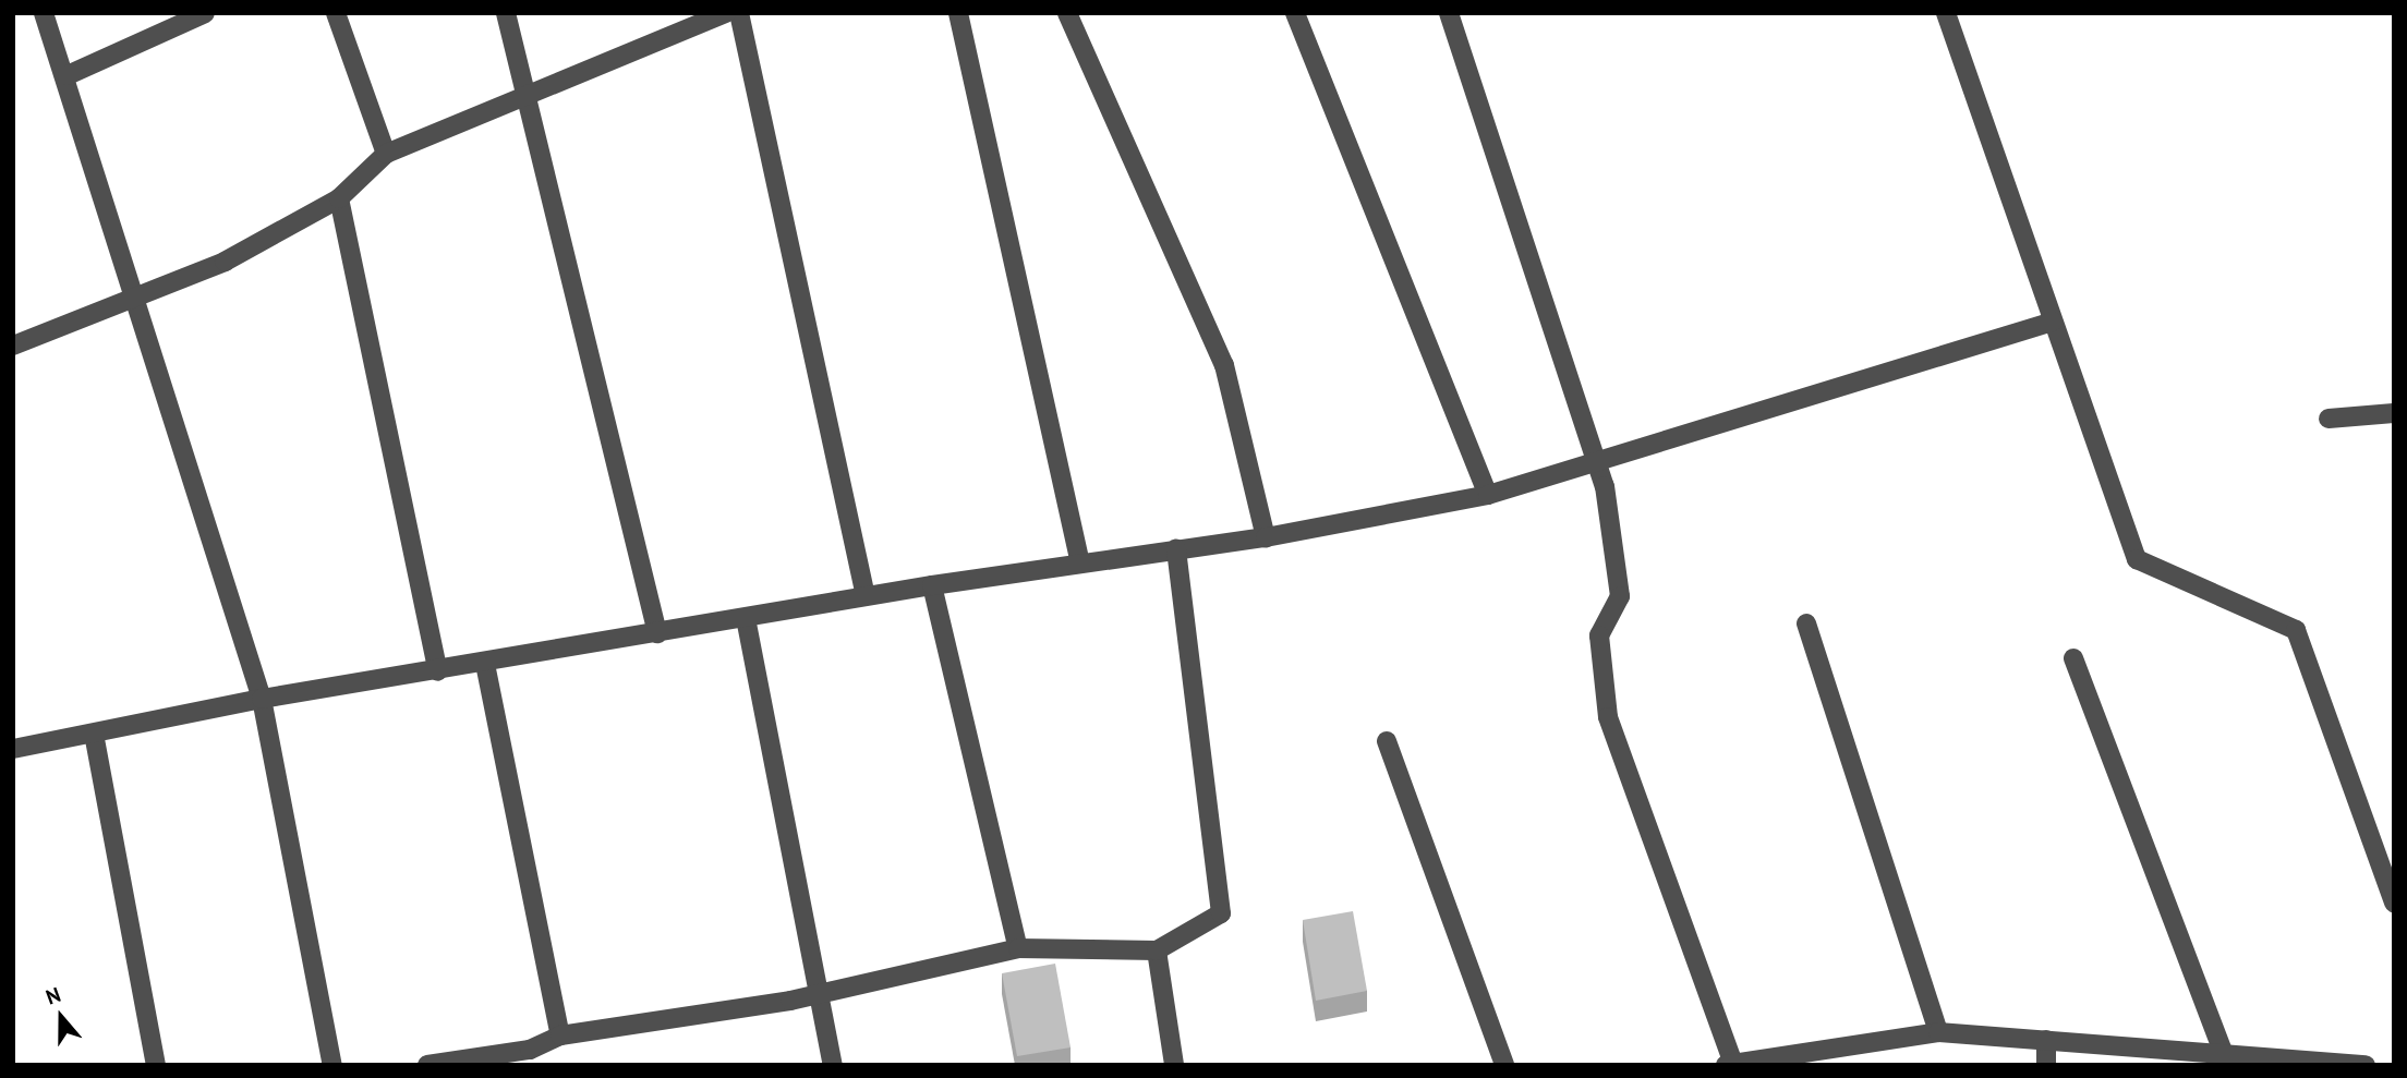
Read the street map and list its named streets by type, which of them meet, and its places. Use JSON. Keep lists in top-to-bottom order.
{
  "north": "top"
}
